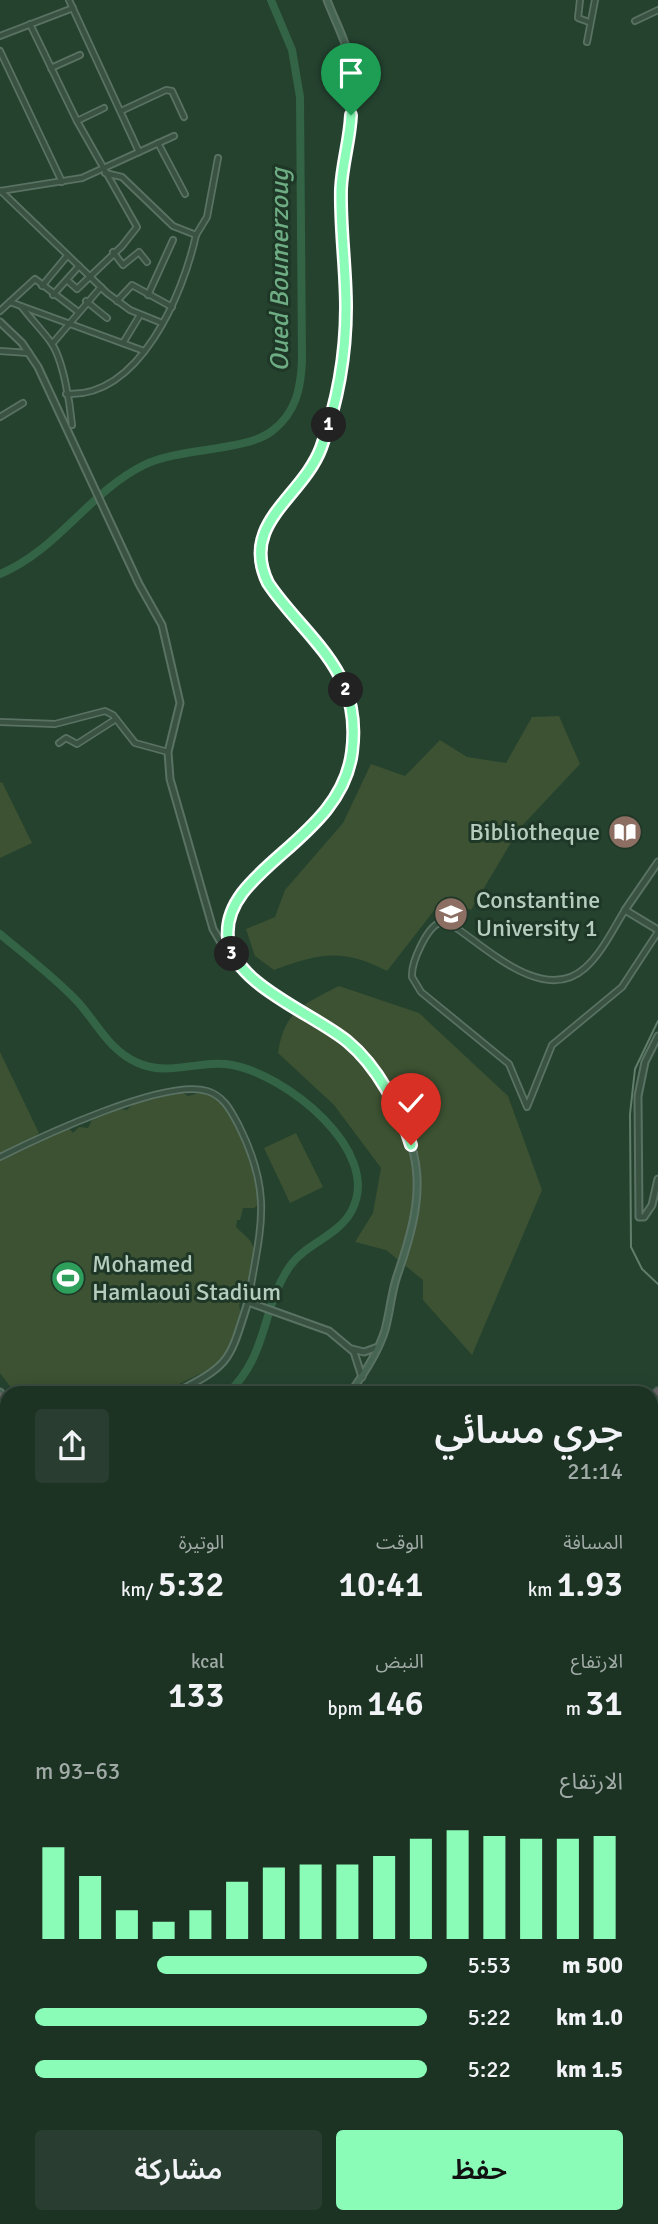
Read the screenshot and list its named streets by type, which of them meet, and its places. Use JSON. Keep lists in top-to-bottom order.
{
  "water": ["Oued Boumerzoug"],
  "places": {
    "library": ["Bibliotheque"],
    "school or university": ["Constantine University 1"],
    "sports": ["Mohamed Hamlaoui Stadium"]
  },
  "page": {
    "pins": ["1", "2", "3"],
    "heading": ["جري مسائي", "21:14"],
    "stats": [
      ["المسافة", "1.93 km"],
      ["الوقت", "10:41"],
      ["الوتيرة", "5:32 /km"],
      ["الارتفاع", "31 m"],
      ["النبض", "146 bpm"],
      ["kcal", "133"]
    ],
    "chart": ["الارتفاع", "63–93 m"],
    "list": [
      {
        "name": "500 m",
        "note": "5:53"
      },
      {
        "name": "1.0 km",
        "note": "5:22"
      },
      {
        "name": "1.5 km",
        "note": "5:22"
      }
    ],
    "buttons": ["حفظ", "مشاركة"]
  }
}
